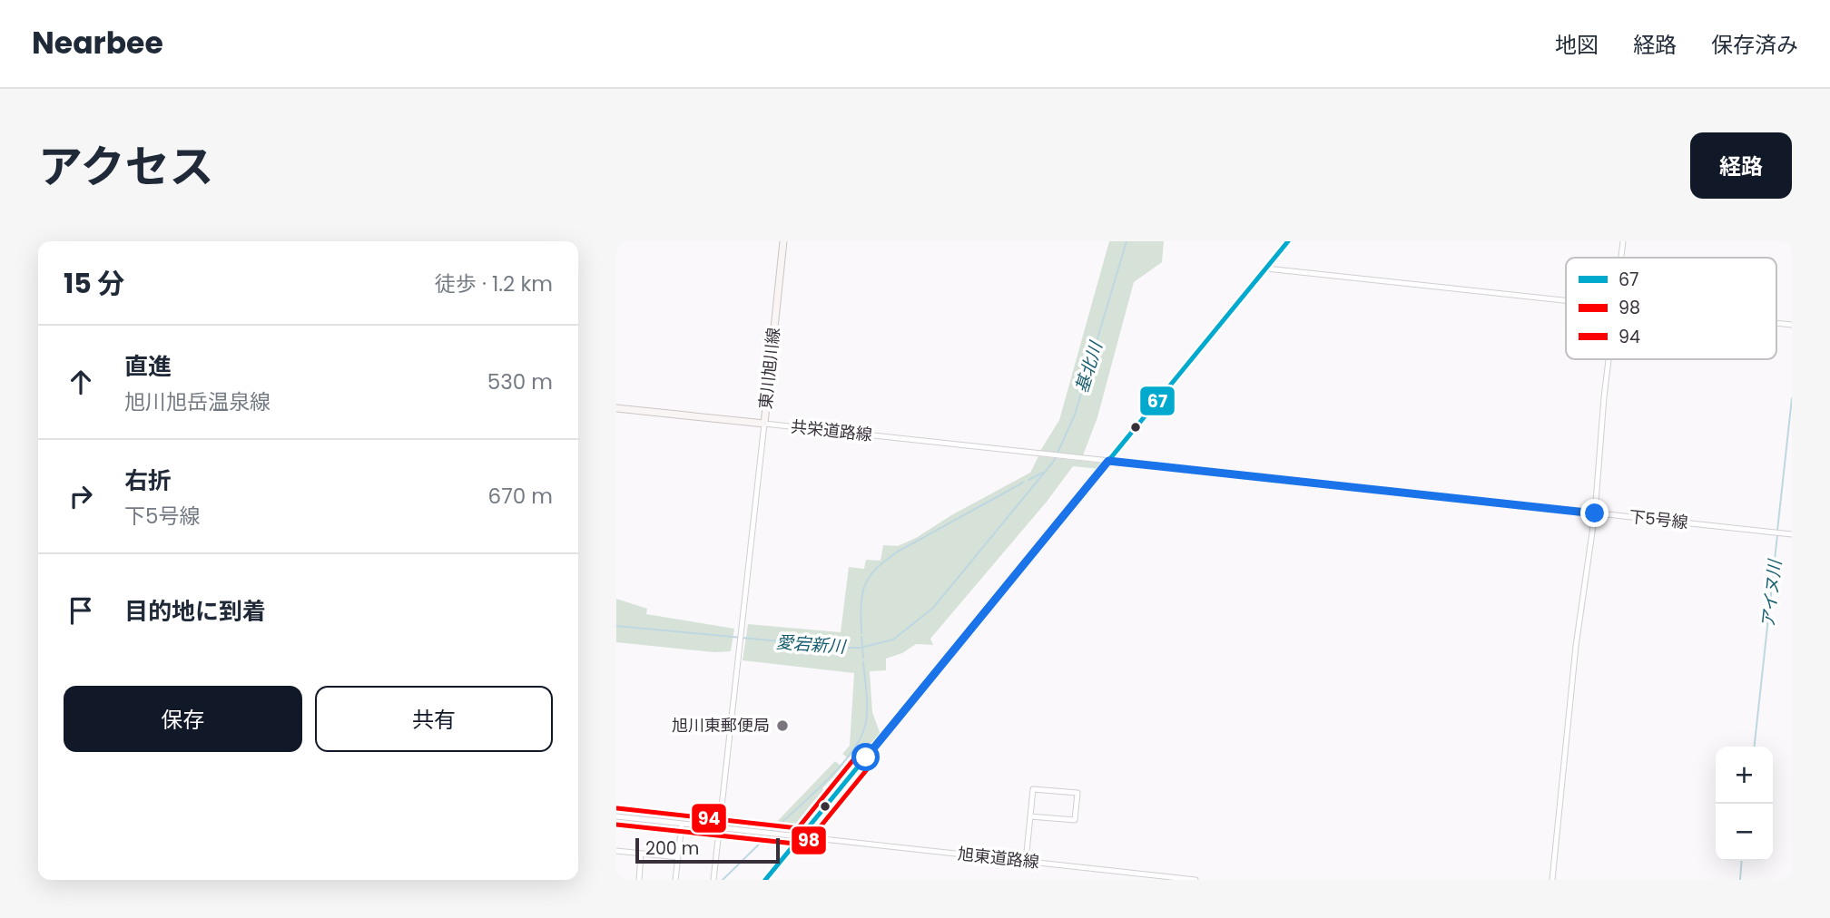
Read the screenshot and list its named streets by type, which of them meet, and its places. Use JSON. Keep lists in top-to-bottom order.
{
  "streets": {
    "main road": ["東川旭川線"],
    "street": ["共栄道路線", "下5号線", "旭東道路線"]
  },
  "crossings": [
    ["東川旭川線", "共栄道路線"],
    ["共栄道路線", "下5号線"]
  ],
  "water": ["基北川", "アイヌ川", "愛宕新川"],
  "places": ["旭川東郵便局"],
  "lines": ["transit line 67", "transit line 94", "transit line 98"],
  "legend": ["67", "98", "94"],
  "scale_bar": "200 m",
  "page": {
    "header": "Nearbee",
    "nav": ["地図", "経路", "保存済み"],
    "title": "アクセス",
    "buttons": [
      "経路",
      ["保存", "共有"]
    ],
    "heading": ["15 分", "徒歩 · 1.2 km"],
    "list": [
      ["直進", "旭川旭岳温泉線", "530 m"],
      ["右折", "下5号線", "670 m"],
      "目的地に到着"
    ],
    "map_buttons": ["+", "−"],
    "scale": "200 m"
  }
}
